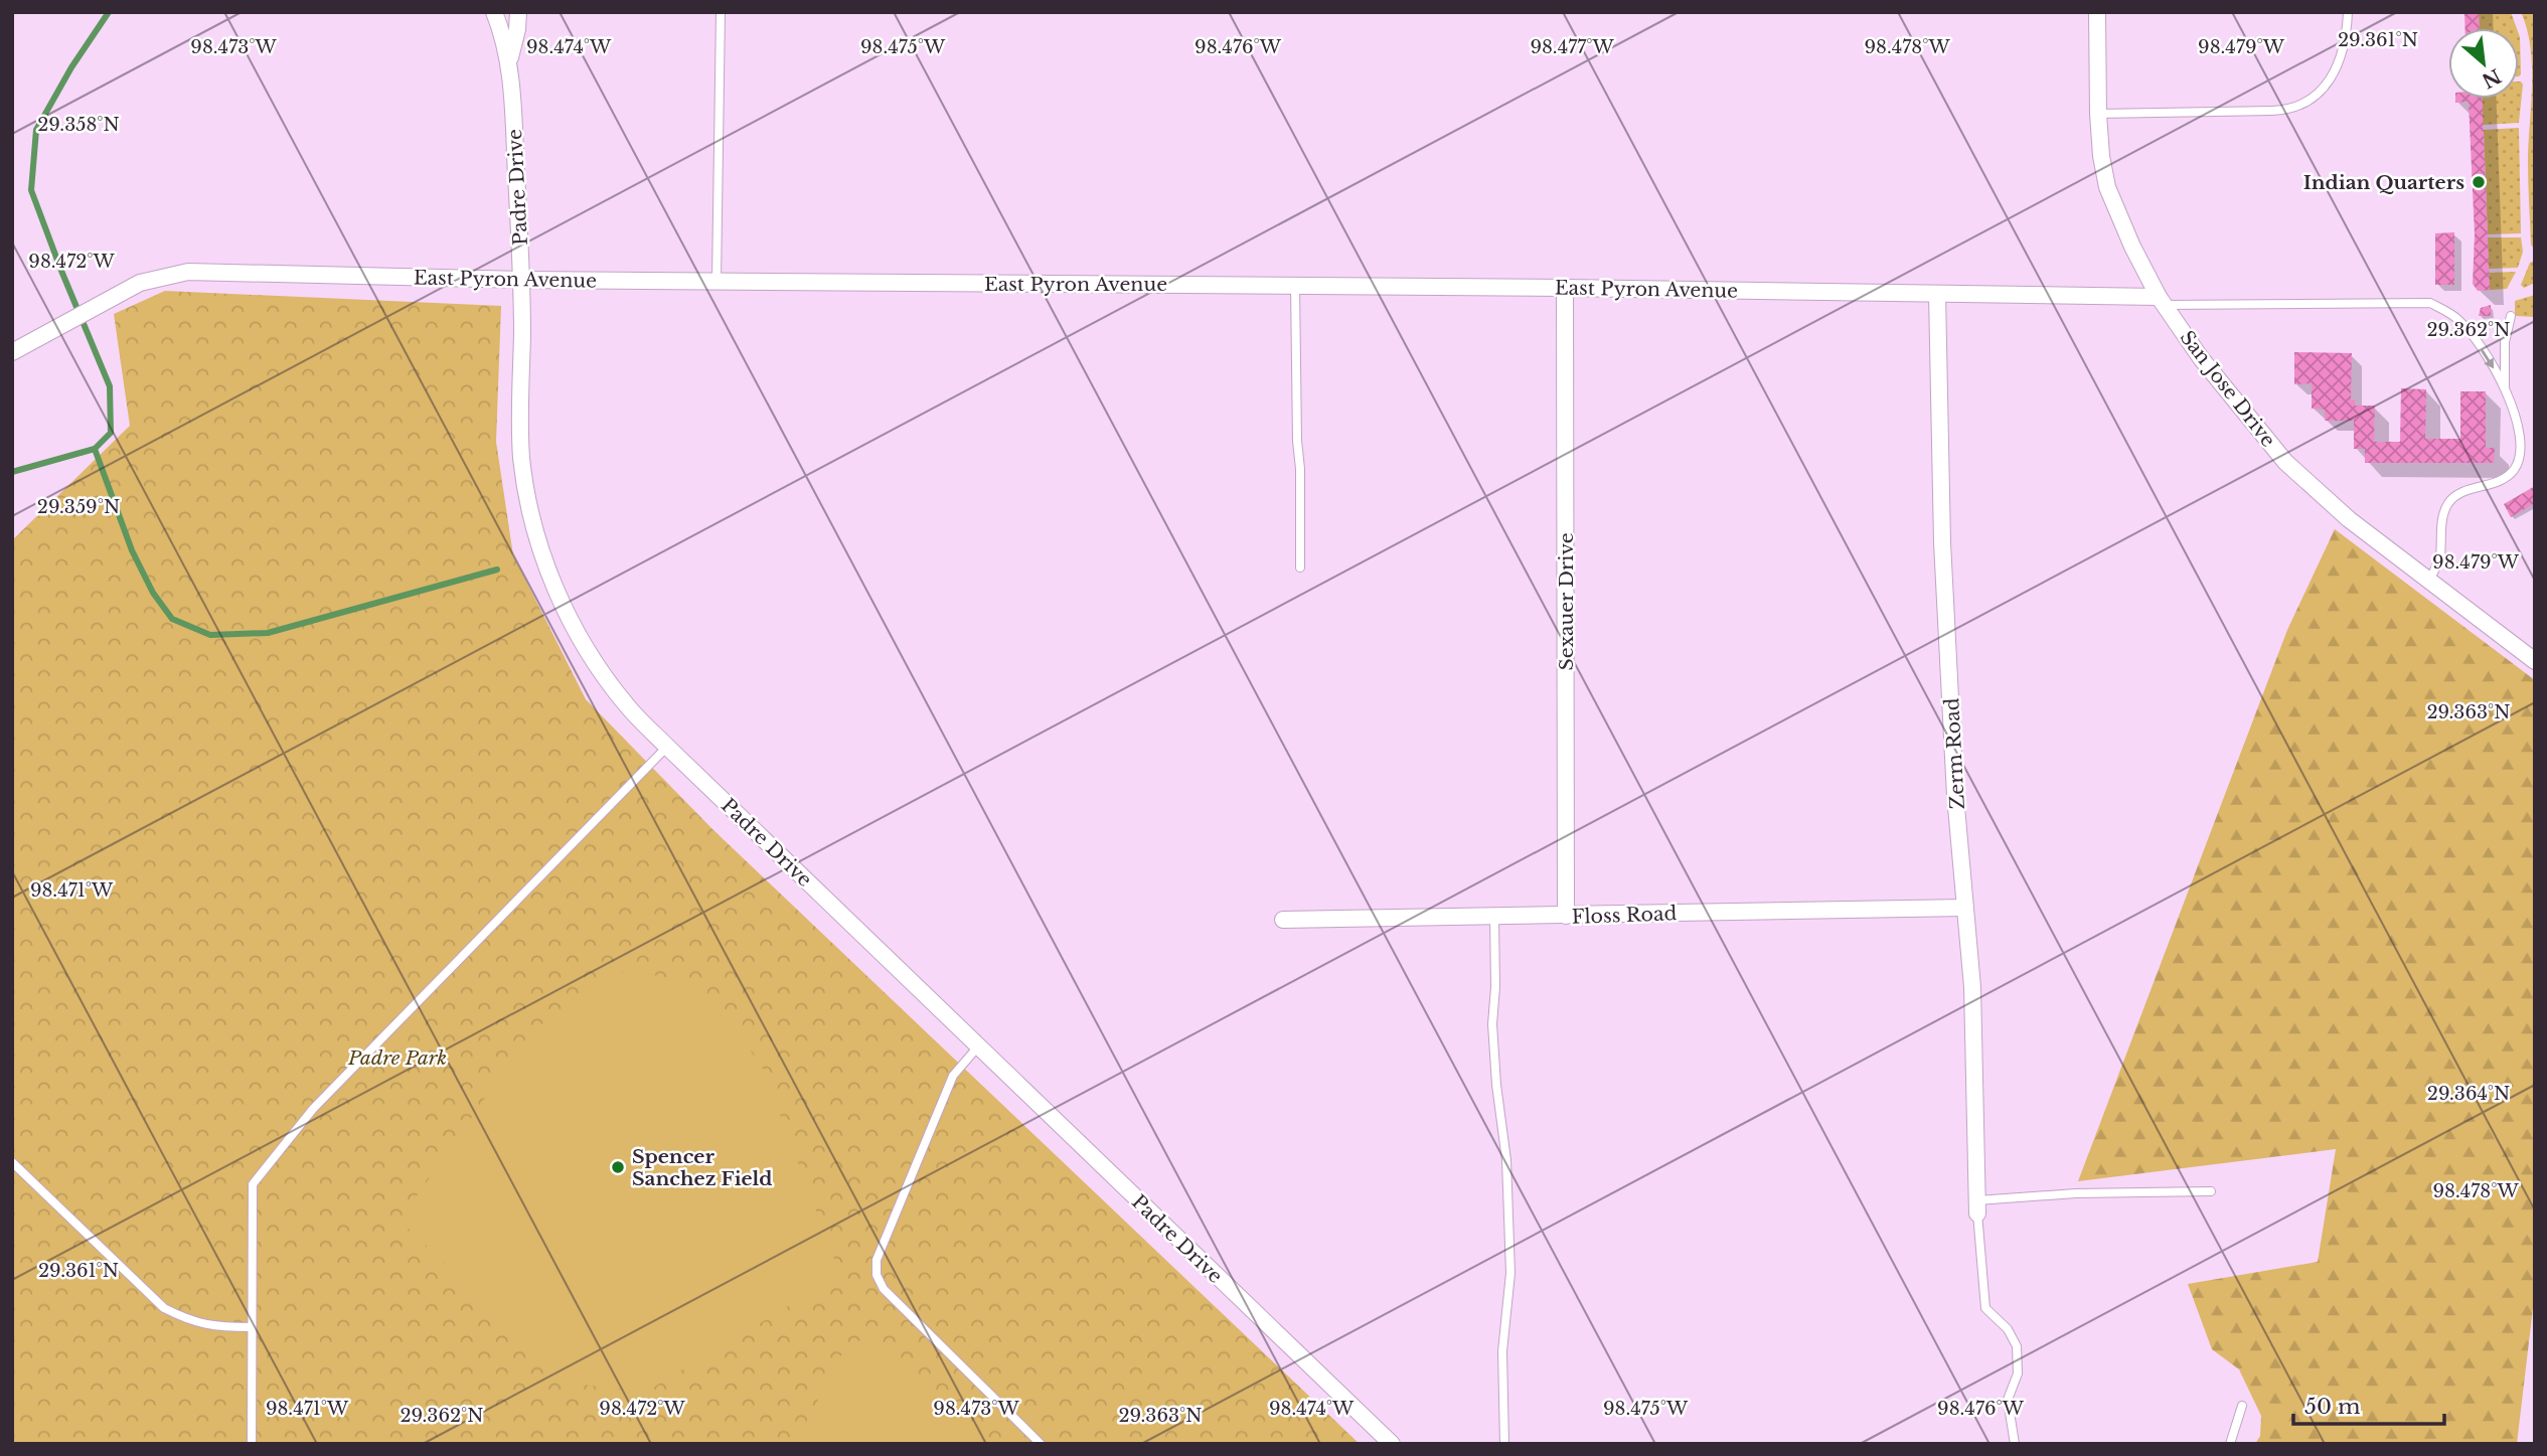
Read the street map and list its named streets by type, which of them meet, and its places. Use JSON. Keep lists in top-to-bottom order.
{
  "streets": {
    "street": [
      "Padre Drive",
      "East Pyron Avenue",
      "San Jose Drive",
      "Sexauer Drive",
      "Zerm Road",
      "Floss Road"
    ]
  },
  "crossings": [
    ["Padre Drive", "East Pyron Avenue"],
    ["East Pyron Avenue", "San Jose Drive"],
    ["East Pyron Avenue", "Sexauer Drive"],
    ["East Pyron Avenue", "Zerm Road"],
    ["Sexauer Drive", "Floss Road"],
    ["Zerm Road", "Floss Road"]
  ],
  "parks": ["Padre Park"],
  "places": ["Indian Quarters", "Spencer Sanchez Field"],
  "scale_bar": "50 m",
  "north": "bottom right",
  "coordinates": [
    "29.361°N",
    "98.473°W",
    "98.474°W",
    "98.475°W",
    "98.476°W",
    "98.477°W",
    "98.478°W",
    "98.479°W",
    "29.358°N",
    "98.472°W",
    "29.362°N",
    "29.359°N",
    "29.363°N",
    "98.471°W",
    "29.364°N"
  ]
}
